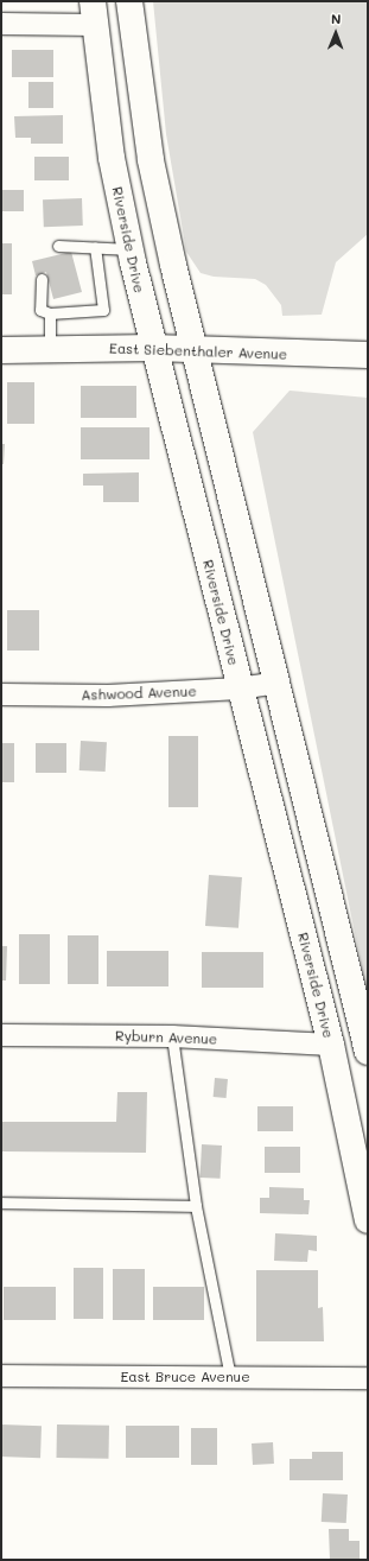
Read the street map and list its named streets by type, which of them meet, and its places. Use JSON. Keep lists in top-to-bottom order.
{
  "streets": {
    "main road": ["Riverside Drive", "East Siebenthaler Avenue"],
    "street": ["Ashwood Avenue", "Ryburn Avenue", "East Bruce Avenue"]
  },
  "crossings": [
    ["Riverside Drive", "East Siebenthaler Avenue"],
    ["Riverside Drive", "Ashwood Avenue"],
    ["Riverside Drive", "Ryburn Avenue"]
  ],
  "north": "top"
}
